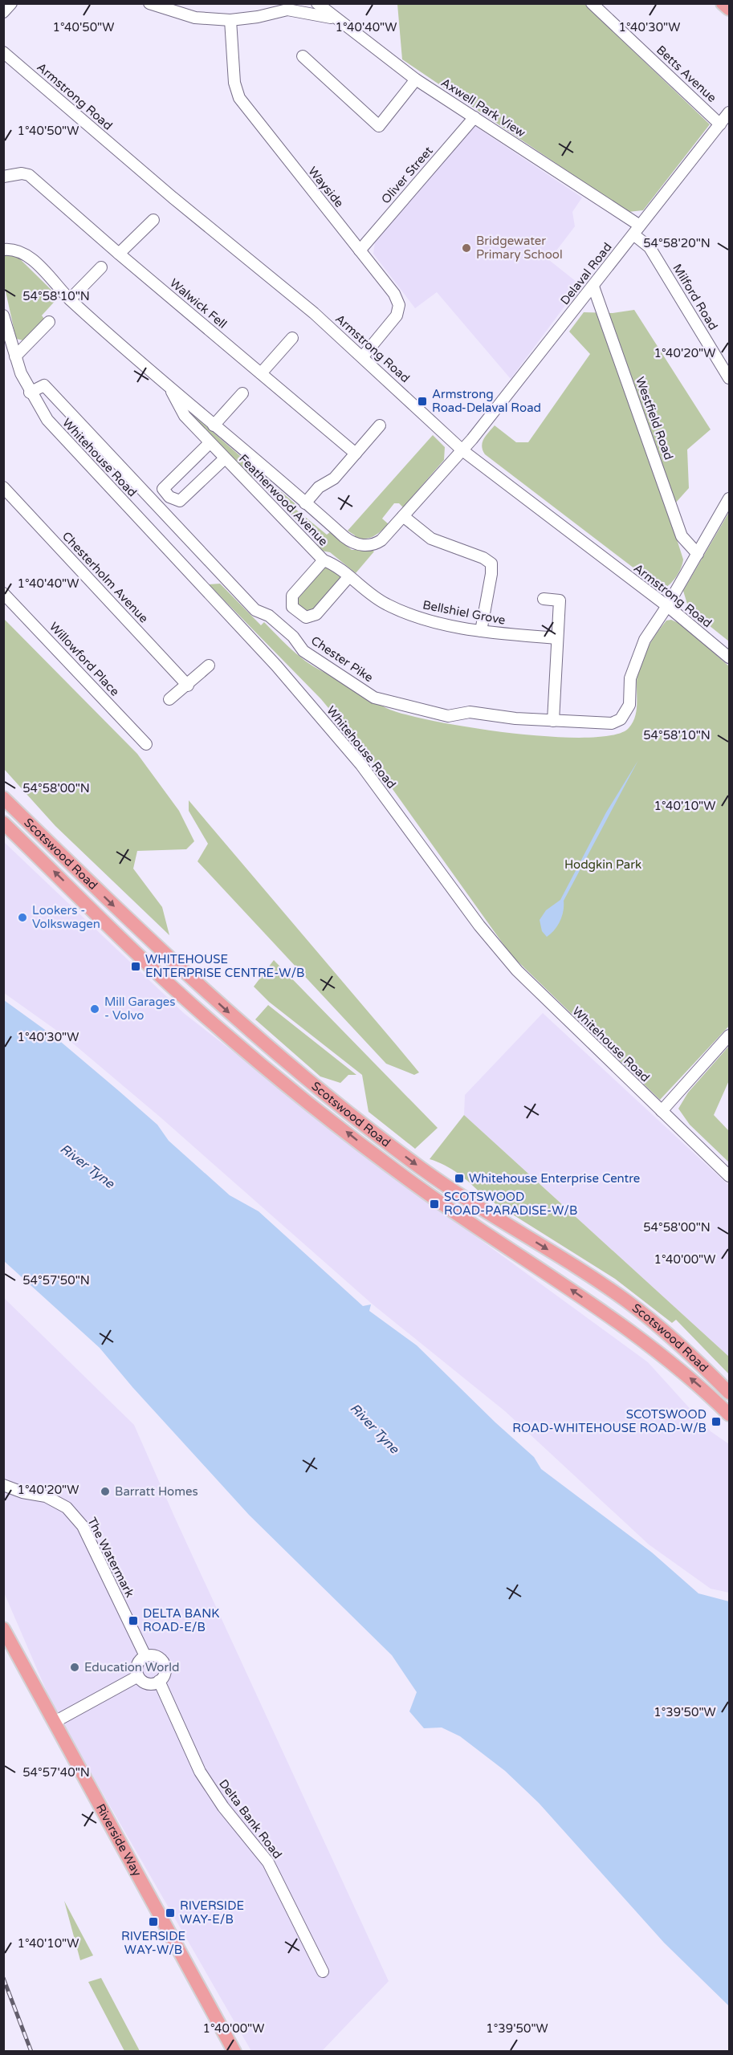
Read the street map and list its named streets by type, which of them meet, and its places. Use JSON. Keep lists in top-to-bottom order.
{
  "streets": {
    "main road": ["Scotswood Road", "Riverside Way"],
    "street": [
      "Betts Avenue",
      "Armstrong Road",
      "Axwell Park View",
      "Oliver Street",
      "Wayside",
      "Delaval Road",
      "Milford Road",
      "Walwick Fell",
      "Westfield Road",
      "Whitehouse Road",
      "Featherwood Avenue",
      "Chesterholm Avenue",
      "Bellshiel Grove",
      "Willowford Place",
      "Chester Pike",
      "The Watermark",
      "Delta Bank Road"
    ]
  },
  "crossings": [
    ["Betts Avenue", "Delaval Road"],
    ["Armstrong Road", "Wayside"],
    ["Armstrong Road", "Delaval Road"],
    ["Armstrong Road", "Featherwood Avenue"],
    ["Armstrong Road", "Chester Pike"],
    ["Axwell Park View", "Oliver Street"],
    ["Axwell Park View", "Delaval Road"],
    ["Axwell Park View", "Milford Road"],
    ["Oliver Street", "Wayside"],
    ["Delaval Road", "Milford Road"],
    ["Delaval Road", "Westfield Road"],
    ["Delaval Road", "Featherwood Avenue"],
    ["Whitehouse Road", "Chester Pike"],
    ["Featherwood Avenue", "Bellshiel Grove"],
    ["The Watermark", "Delta Bank Road"]
  ],
  "water": ["River Tyne"],
  "parks": ["Hodgkin Park"],
  "places": {
    "other": [
      "Bridgewater Primary School",
      "Lookers - Volkswagen",
      "Mill Garages - Volvo",
      "Barratt Homes",
      "Education World"
    ],
    "transit": [
      "Armstrong Road-Delaval Road",
      "WHITEHOUSE ENTERPRISE CENTRE-W/B",
      "Whitehouse Enterprise Centre",
      "SCOTSWOOD ROAD-PARADISE-W/B",
      "SCOTSWOOD ROAD-WHITEHOUSE ROAD-W/B",
      "DELTA BANK ROAD-E/B",
      "RIVERSIDE WAY-E/B",
      "RIVERSIDE WAY-W/B"
    ]
  },
  "coordinates": [
    "1°40'50\"W",
    "1°40'40\"W",
    "1°40'30\"W",
    "54°58'20\"N",
    "54°58'10\"N",
    "1°40'20\"W",
    "54°58'00\"N",
    "1°40'10\"W",
    "1°40'00\"W",
    "54°57'50\"N",
    "1°39'50\"W",
    "54°57'40\"N"
  ]
}
